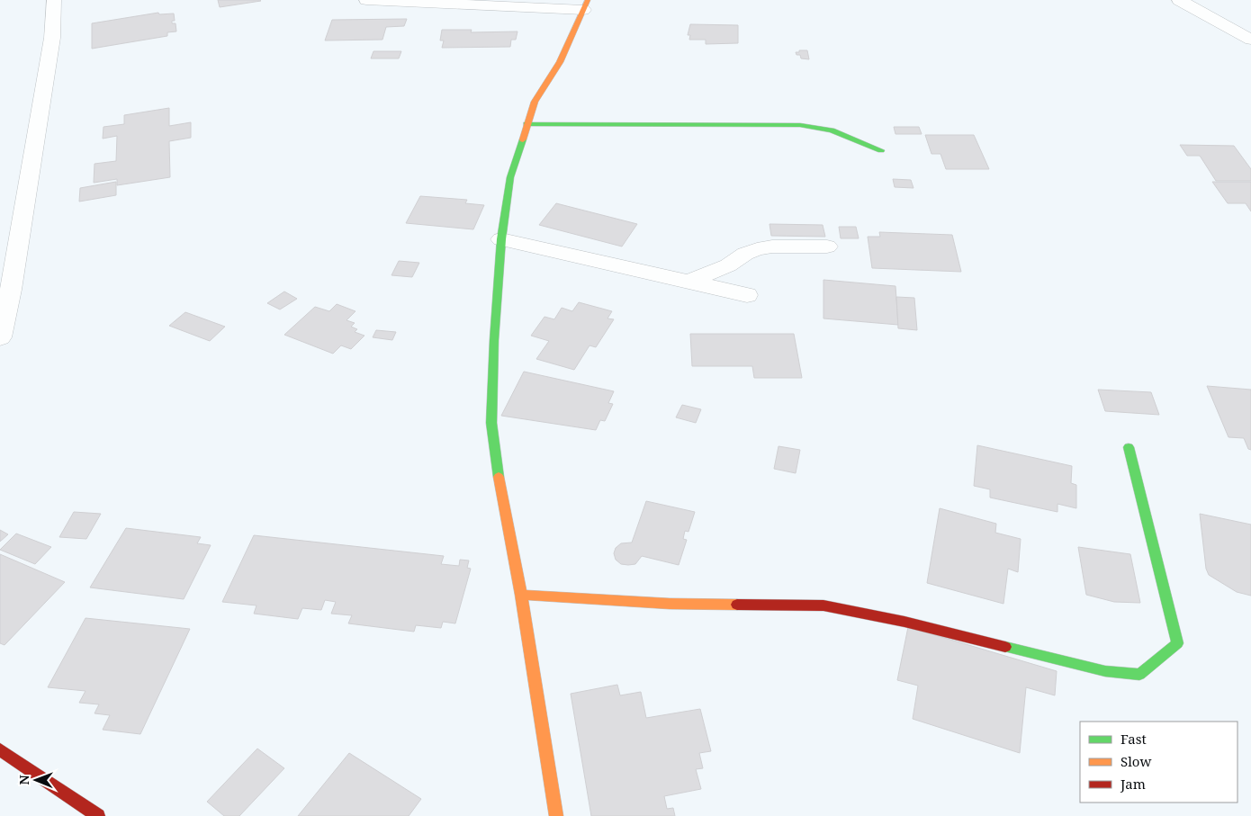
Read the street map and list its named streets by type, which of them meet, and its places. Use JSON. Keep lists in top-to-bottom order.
{
  "legend": ["Fast", "Slow", "Jam"],
  "north": "left"
}
